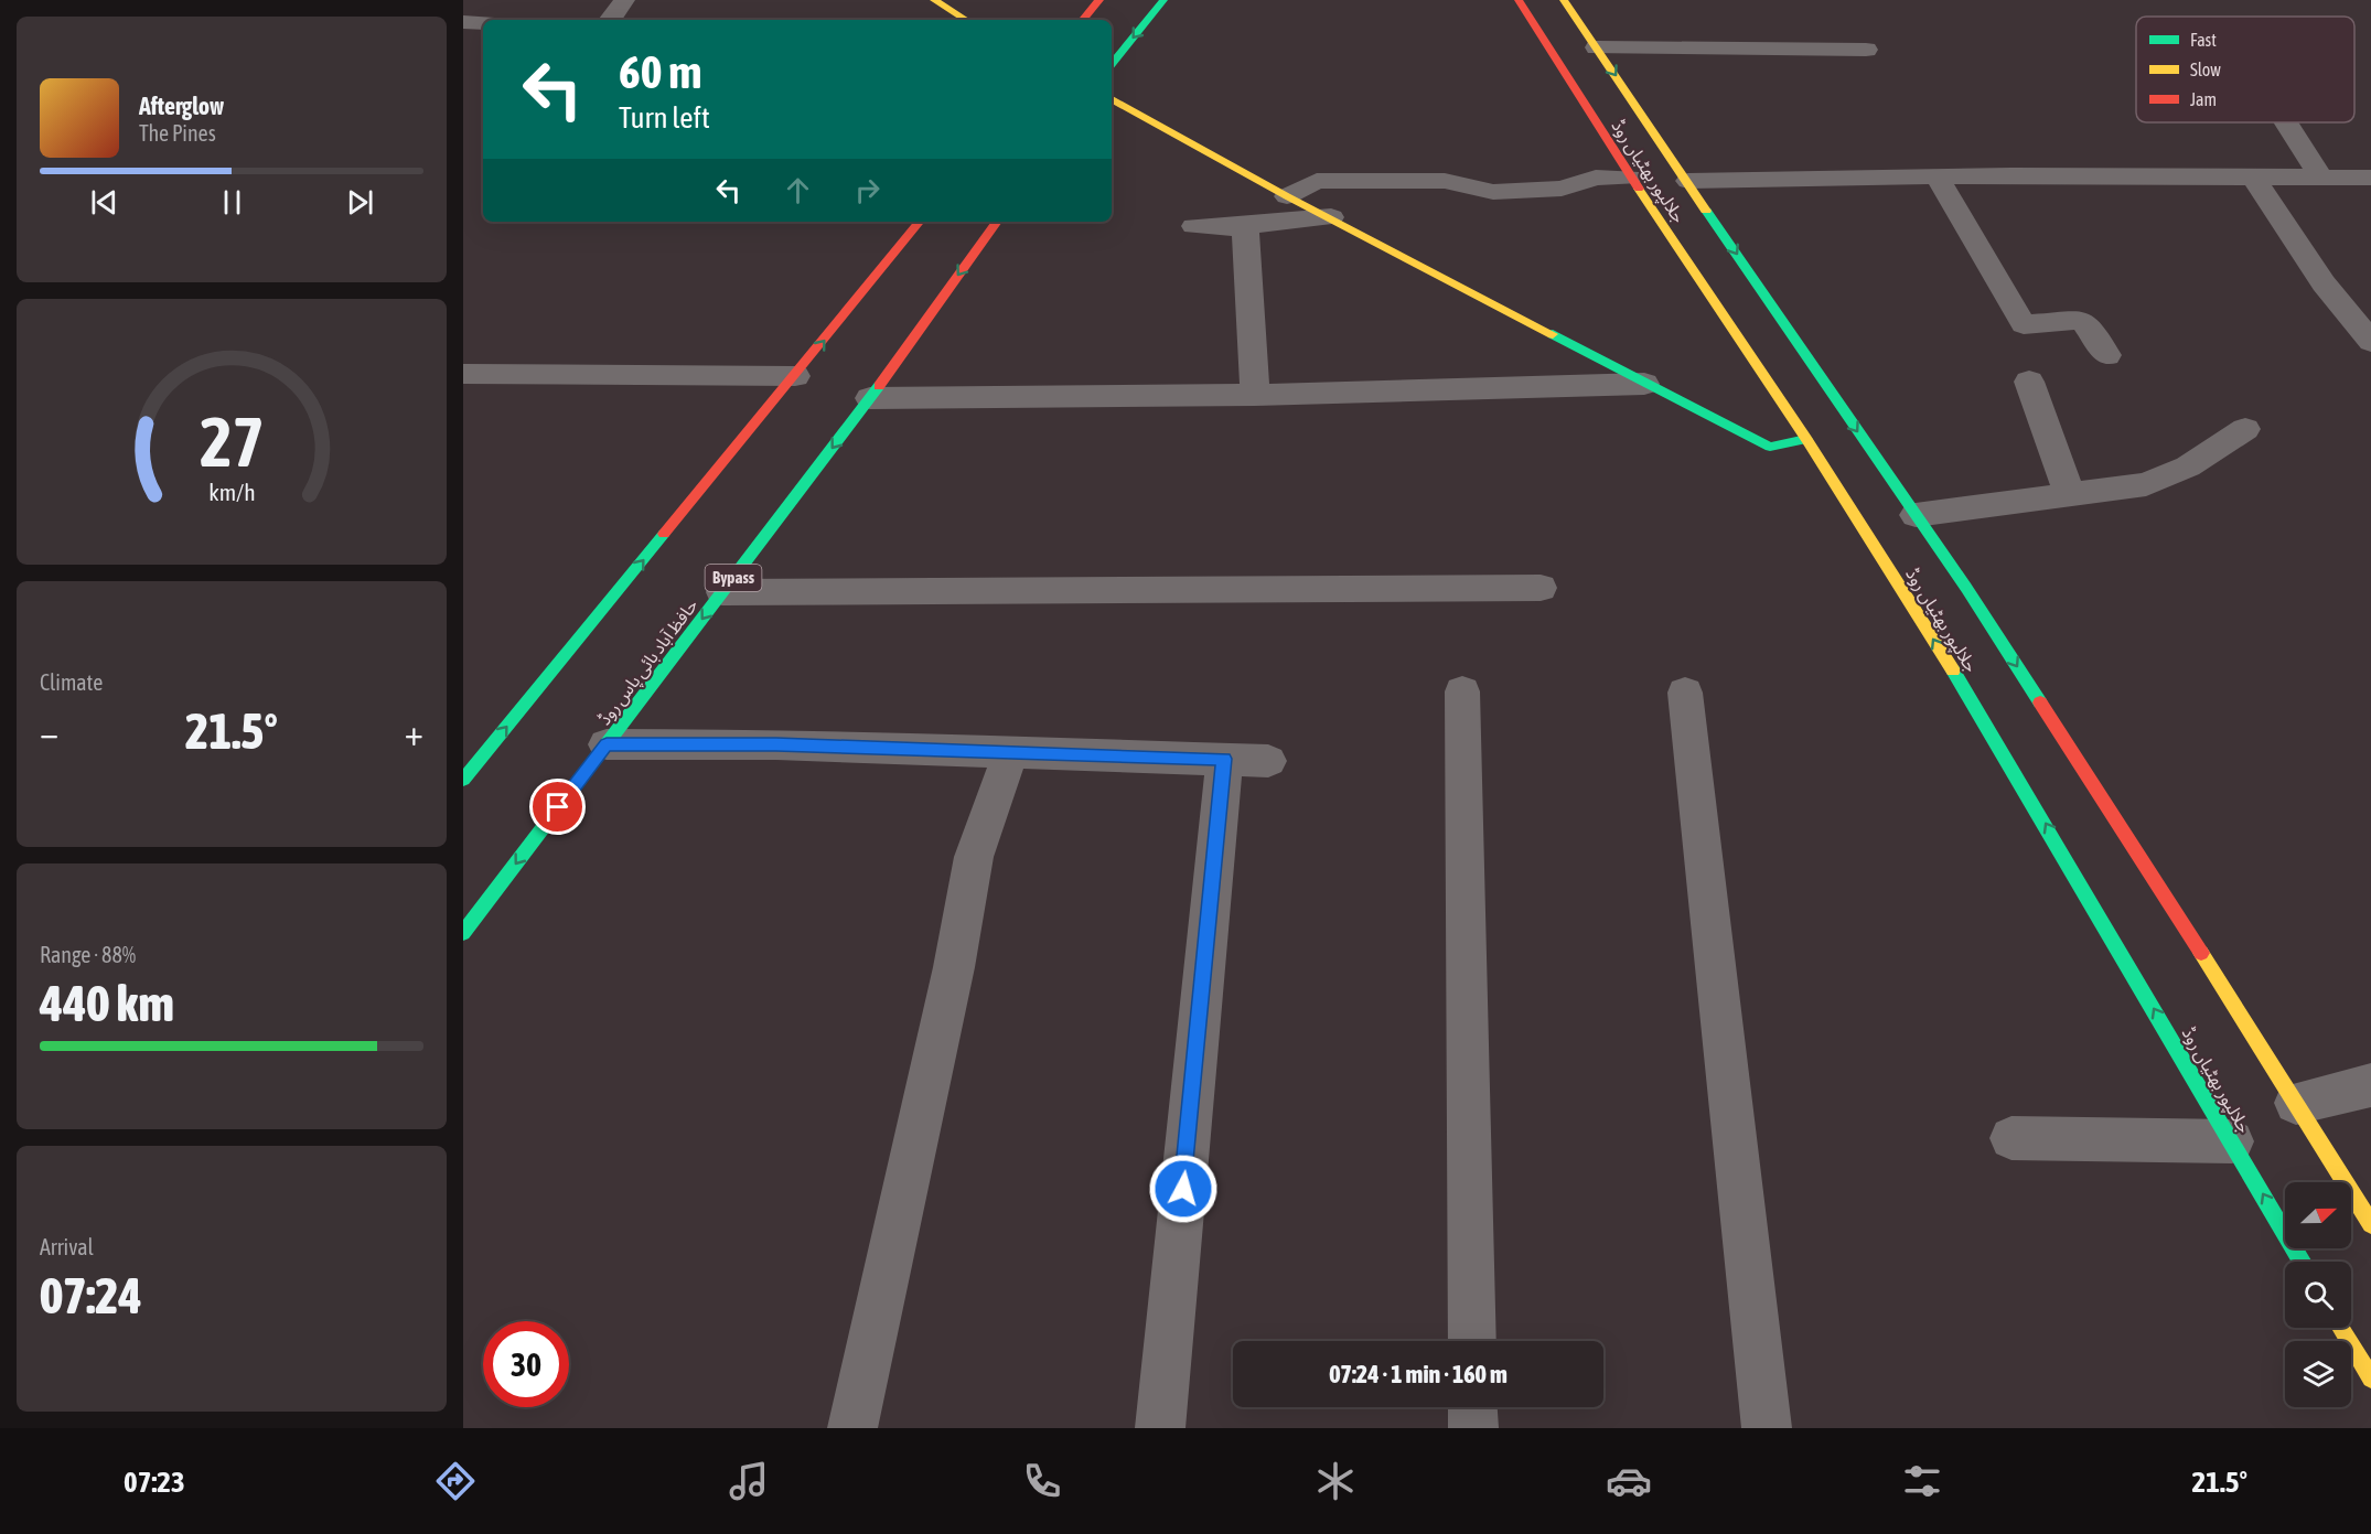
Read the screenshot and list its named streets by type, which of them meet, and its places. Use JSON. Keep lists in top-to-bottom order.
{
  "streets": {
    "main road": ["جلالپور بھٹیاں روڈ", "Bypass", "حافظ آباد بائی پاس روڈ"]
  },
  "legend": ["Fast", "Slow", "Jam"],
  "north": "right",
  "page": {
    "turn": ["60 m", "Turn left"],
    "song": ["Afterglow", "The Pines"],
    "tile": [
      "Climate",
      ["Range · 88%", "440 km"],
      ["Arrival", "07:24"]
    ],
    "heat": ["−", "21.5°", "+"],
    "limit": "30",
    "trip": "07:24 · 1 min · 160 m",
    "tabs": ["07:23", "21.5°"],
    "gauge": ["27", "km/h"]
  }
}
